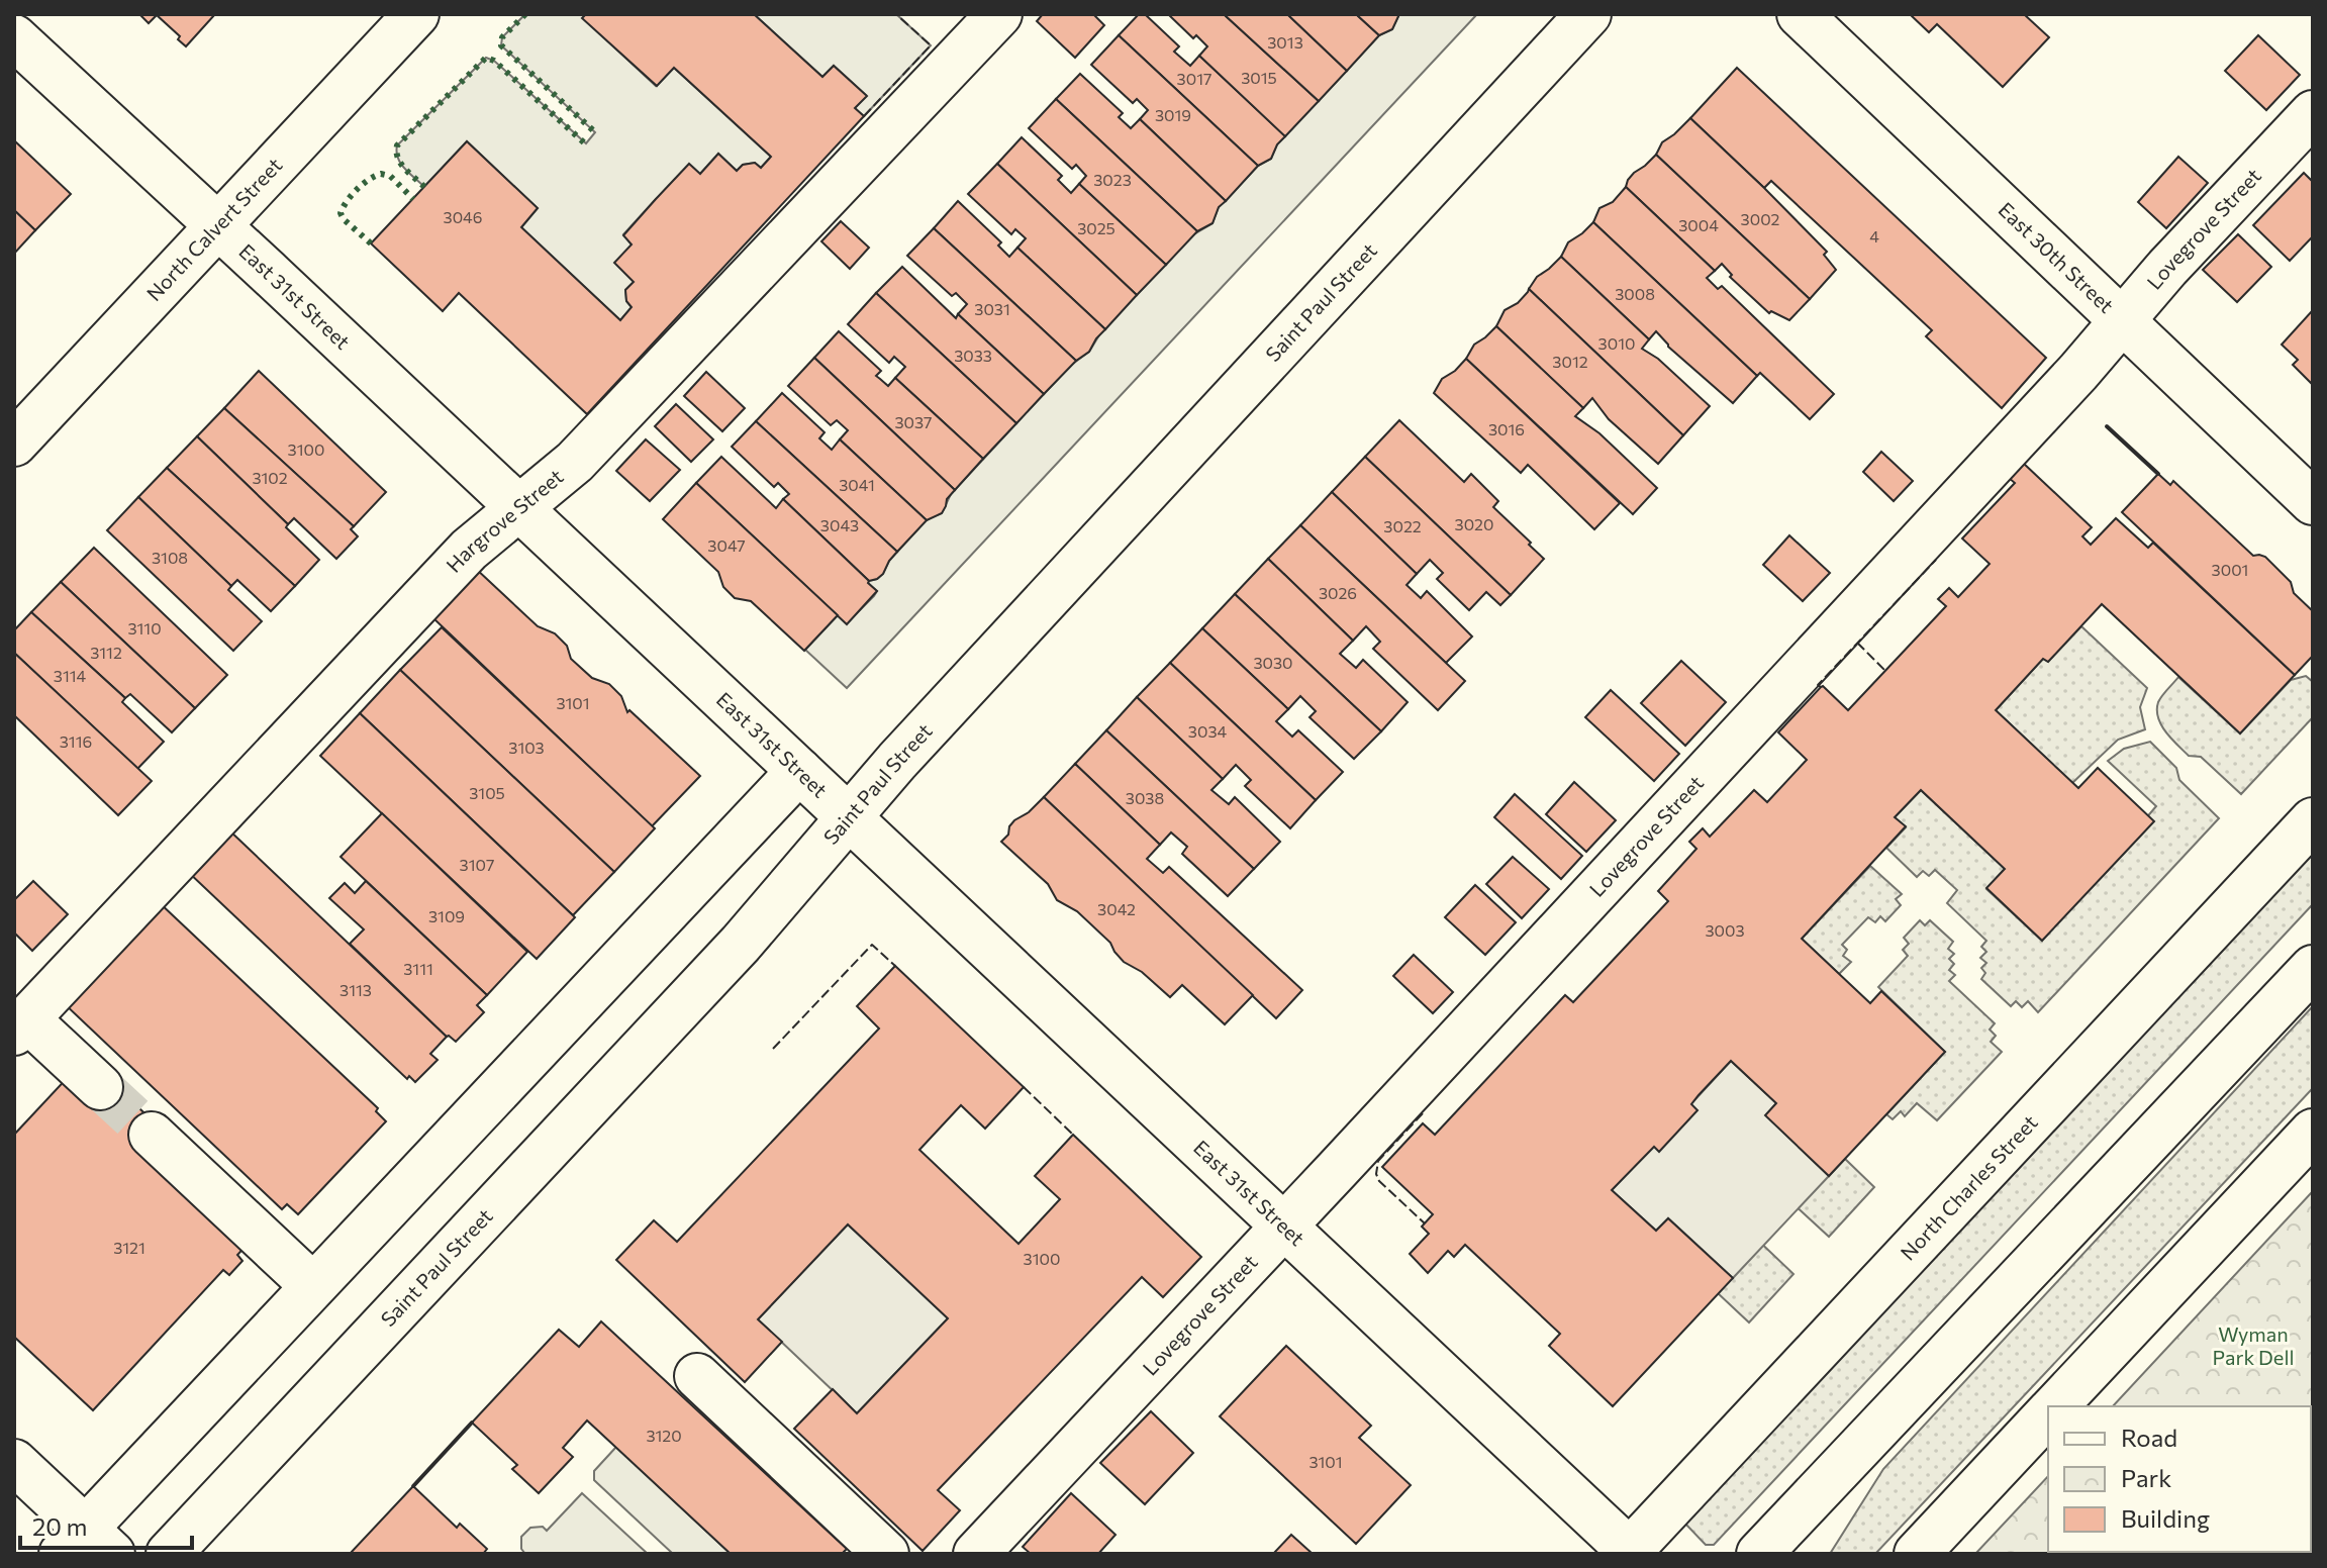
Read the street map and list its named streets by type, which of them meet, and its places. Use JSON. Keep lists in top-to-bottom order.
{
  "streets": {
    "street": [
      "North Calvert Street",
      "Lovegrove Street",
      "East 30th Street",
      "East 31st Street",
      "Saint Paul Street",
      "Hargrove Street",
      "North Charles Street"
    ]
  },
  "crossings": [
    ["North Calvert Street", "East 31st Street"],
    ["Lovegrove Street", "East 30th Street"],
    ["Lovegrove Street", "East 31st Street"],
    ["East 31st Street", "Saint Paul Street"],
    ["East 31st Street", "Hargrove Street"],
    ["East 31st Street", "North Charles Street"]
  ],
  "parks": ["Wyman Park Dell"],
  "house_numbers": [
    "3013",
    "3015",
    "3017",
    "3019",
    "3023",
    "3046",
    "3002",
    "3004",
    "3025",
    "4",
    "3008",
    "3031",
    "3010",
    "3033",
    "3012",
    "3037",
    "3016",
    "3100",
    "3102",
    "3041",
    "3020",
    "3043",
    "3022",
    "3047",
    "3108",
    "3001",
    "3026",
    "3110",
    "3112",
    "3030",
    "3114",
    "3101",
    "3034",
    "3116",
    "3103",
    "3105",
    "3038",
    "3107",
    "3042",
    "3109",
    "3003",
    "3111",
    "3113",
    "3121",
    "3100",
    "3120",
    "3101"
  ],
  "legend": ["Road", "Park", "Building"],
  "scale_bar": "20 m"
}
